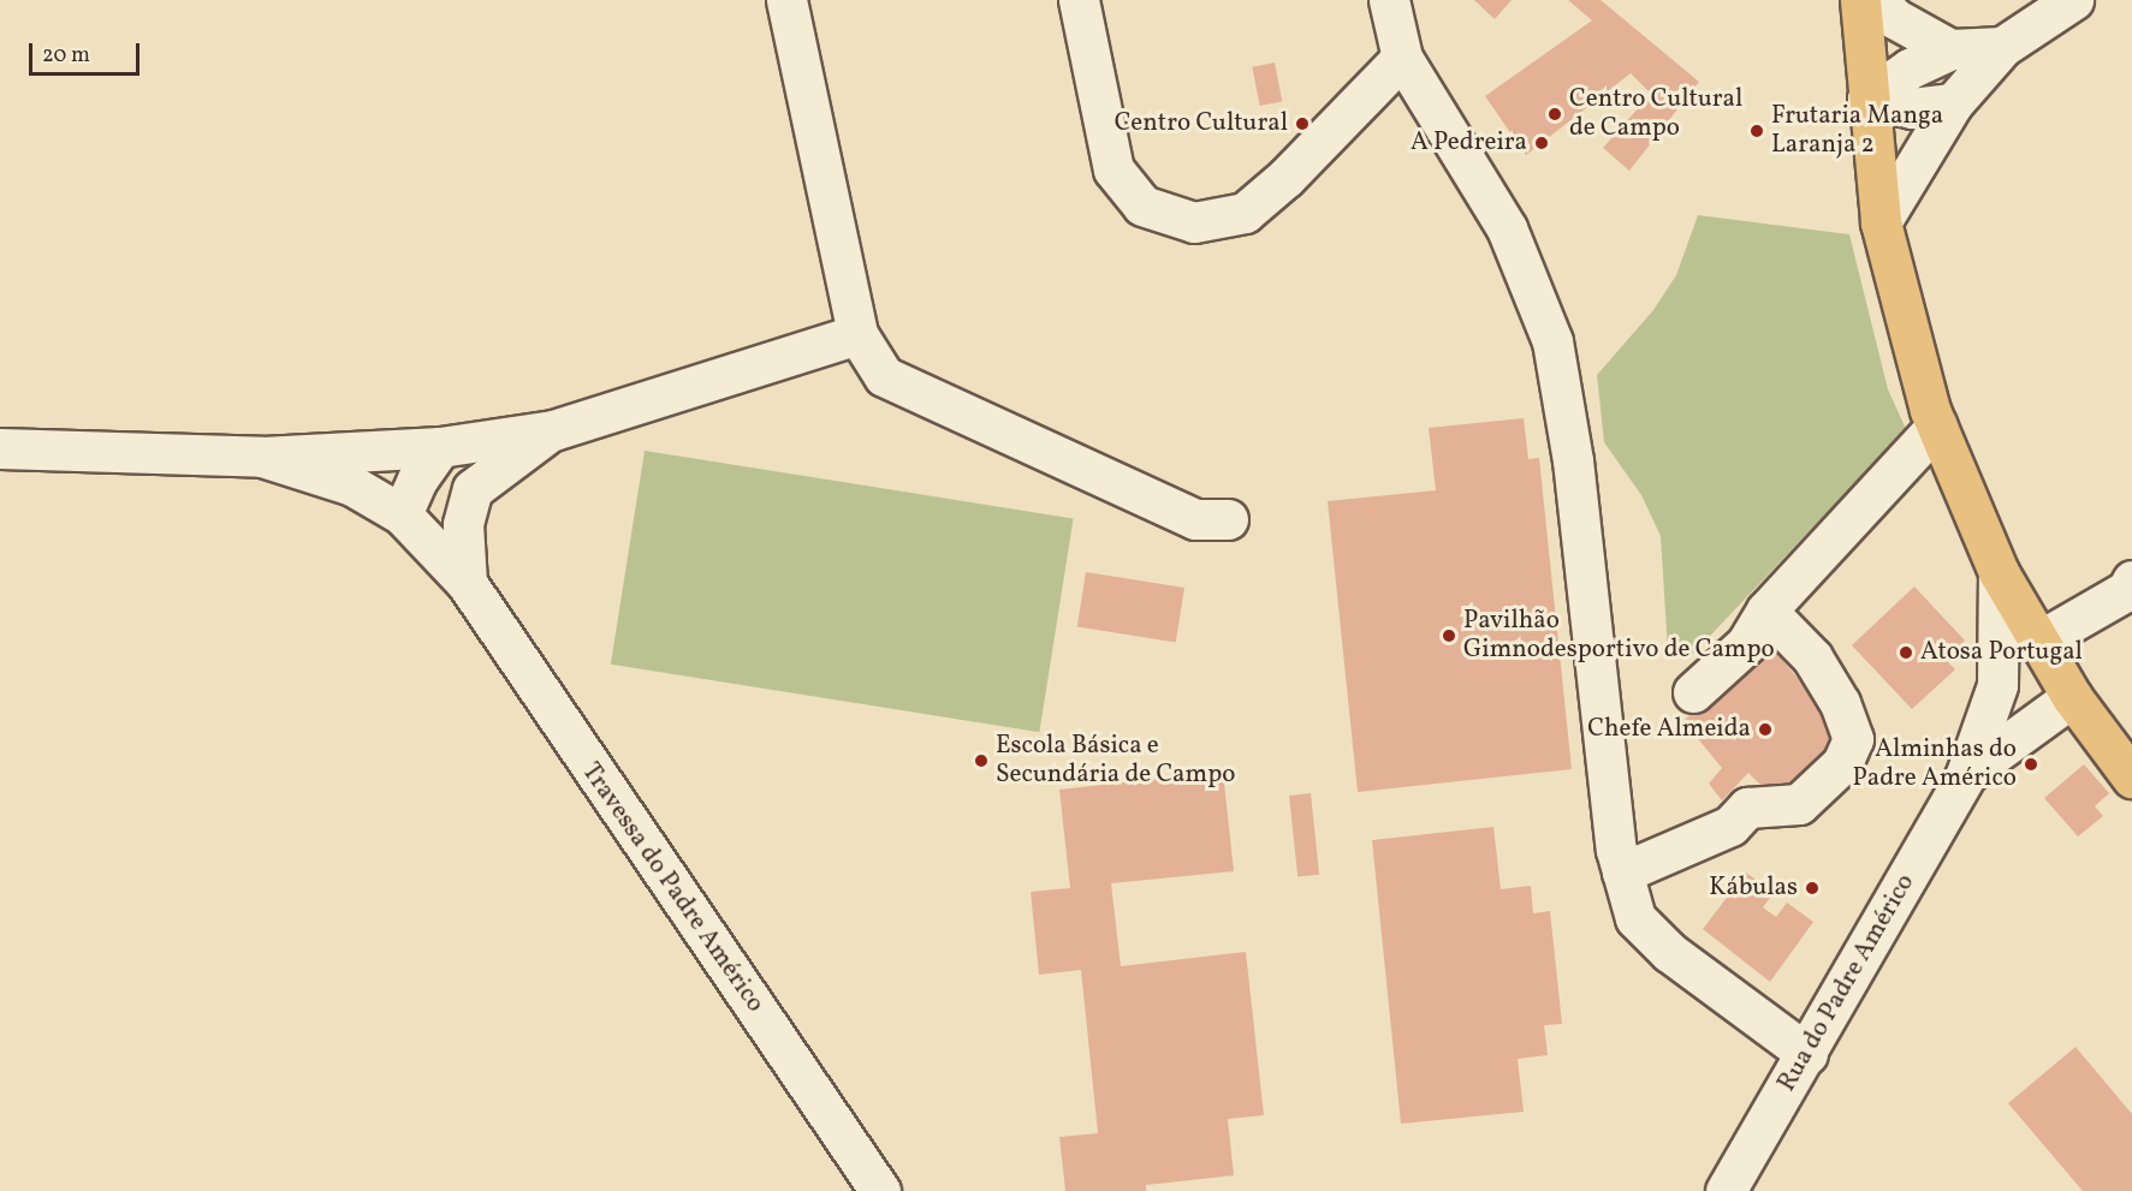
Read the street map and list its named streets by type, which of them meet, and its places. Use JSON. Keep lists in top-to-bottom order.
{
  "streets": {
    "street": ["Travessa do Padre Américo", "Rua do Padre Américo"]
  },
  "places": [
    "Centro Cultural de Campo",
    "Centro Cultural",
    "Frutaria Manga Laranja 2",
    "A Pedreira",
    "Pavilhão Gimnodesportivo de Campo",
    "Atosa Portugal",
    "Chefe Almeida",
    "Escola Básica e Secundária de Campo",
    "Alminhas do Padre Américo",
    "Kábulas"
  ],
  "scale_bar": "20 m"
}
